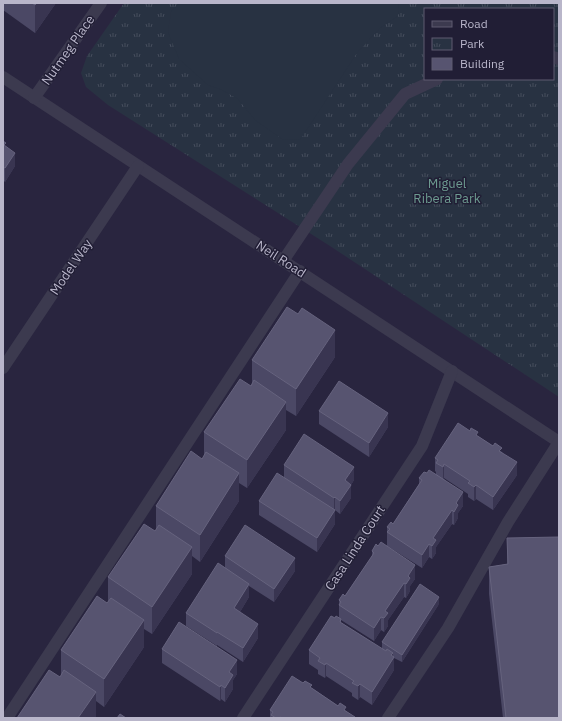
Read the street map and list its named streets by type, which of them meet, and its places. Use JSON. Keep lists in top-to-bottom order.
{
  "streets": {
    "street": [
      "Nutmeg Place",
      "Neil Road",
      "Model Way",
      "Casa Linda Court"
    ]
  },
  "crossings": [
    ["Nutmeg Place", "Neil Road"],
    ["Neil Road", "Model Way"],
    ["Neil Road", "Casa Linda Court"]
  ],
  "parks": ["Miguel Ribera Park"],
  "legend": ["Road", "Park", "Building"]
}
